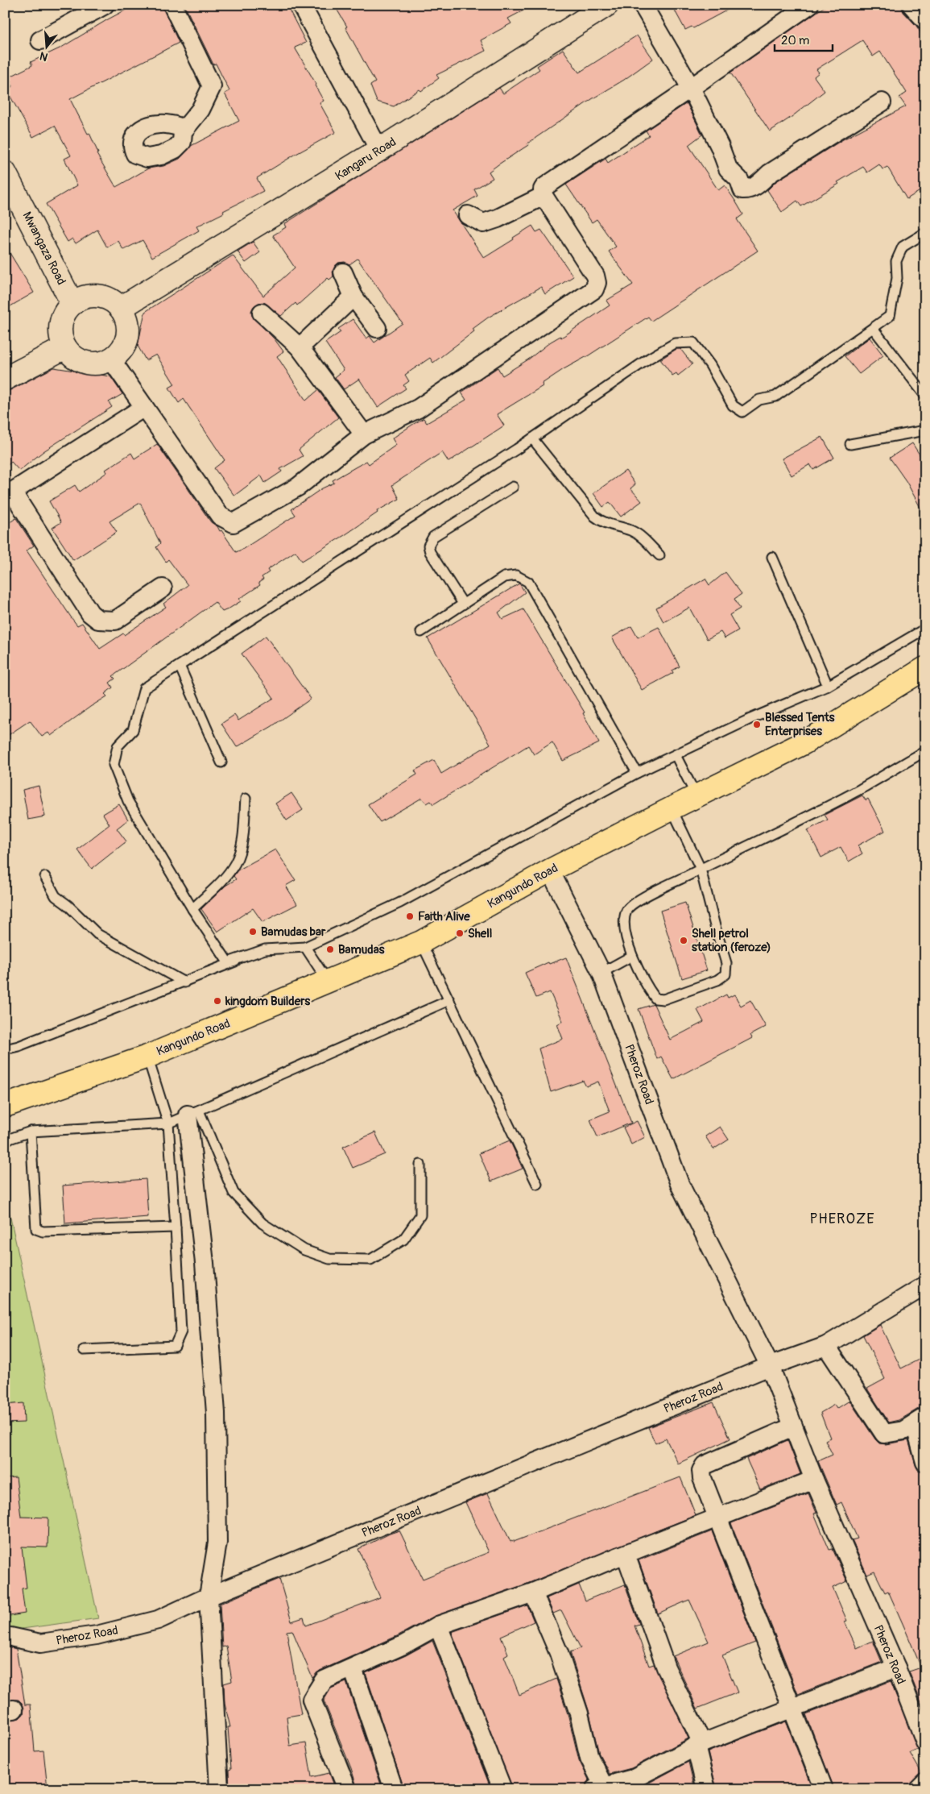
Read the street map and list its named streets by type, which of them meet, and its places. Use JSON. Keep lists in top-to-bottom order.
{
  "streets": {
    "highway": ["Kangundo Road"],
    "main road": ["Kangaru Road", "Mwangaza Road"],
    "street": ["Pheroz Road"]
  },
  "crossings": [
    ["Kangaru Road", "Mwangaza Road"],
    ["Kangundo Road", "Pheroz Road"]
  ],
  "districts": ["PHEROZE"],
  "places": [
    "Blessed Tents Enterprises",
    "Faith Alive",
    "Bamudas bar",
    "Shell",
    "Shell petrol station (feroze)",
    "Bamudas",
    "kingdom Builders"
  ],
  "scale_bar": "20 m",
  "north": "bottom"
}
